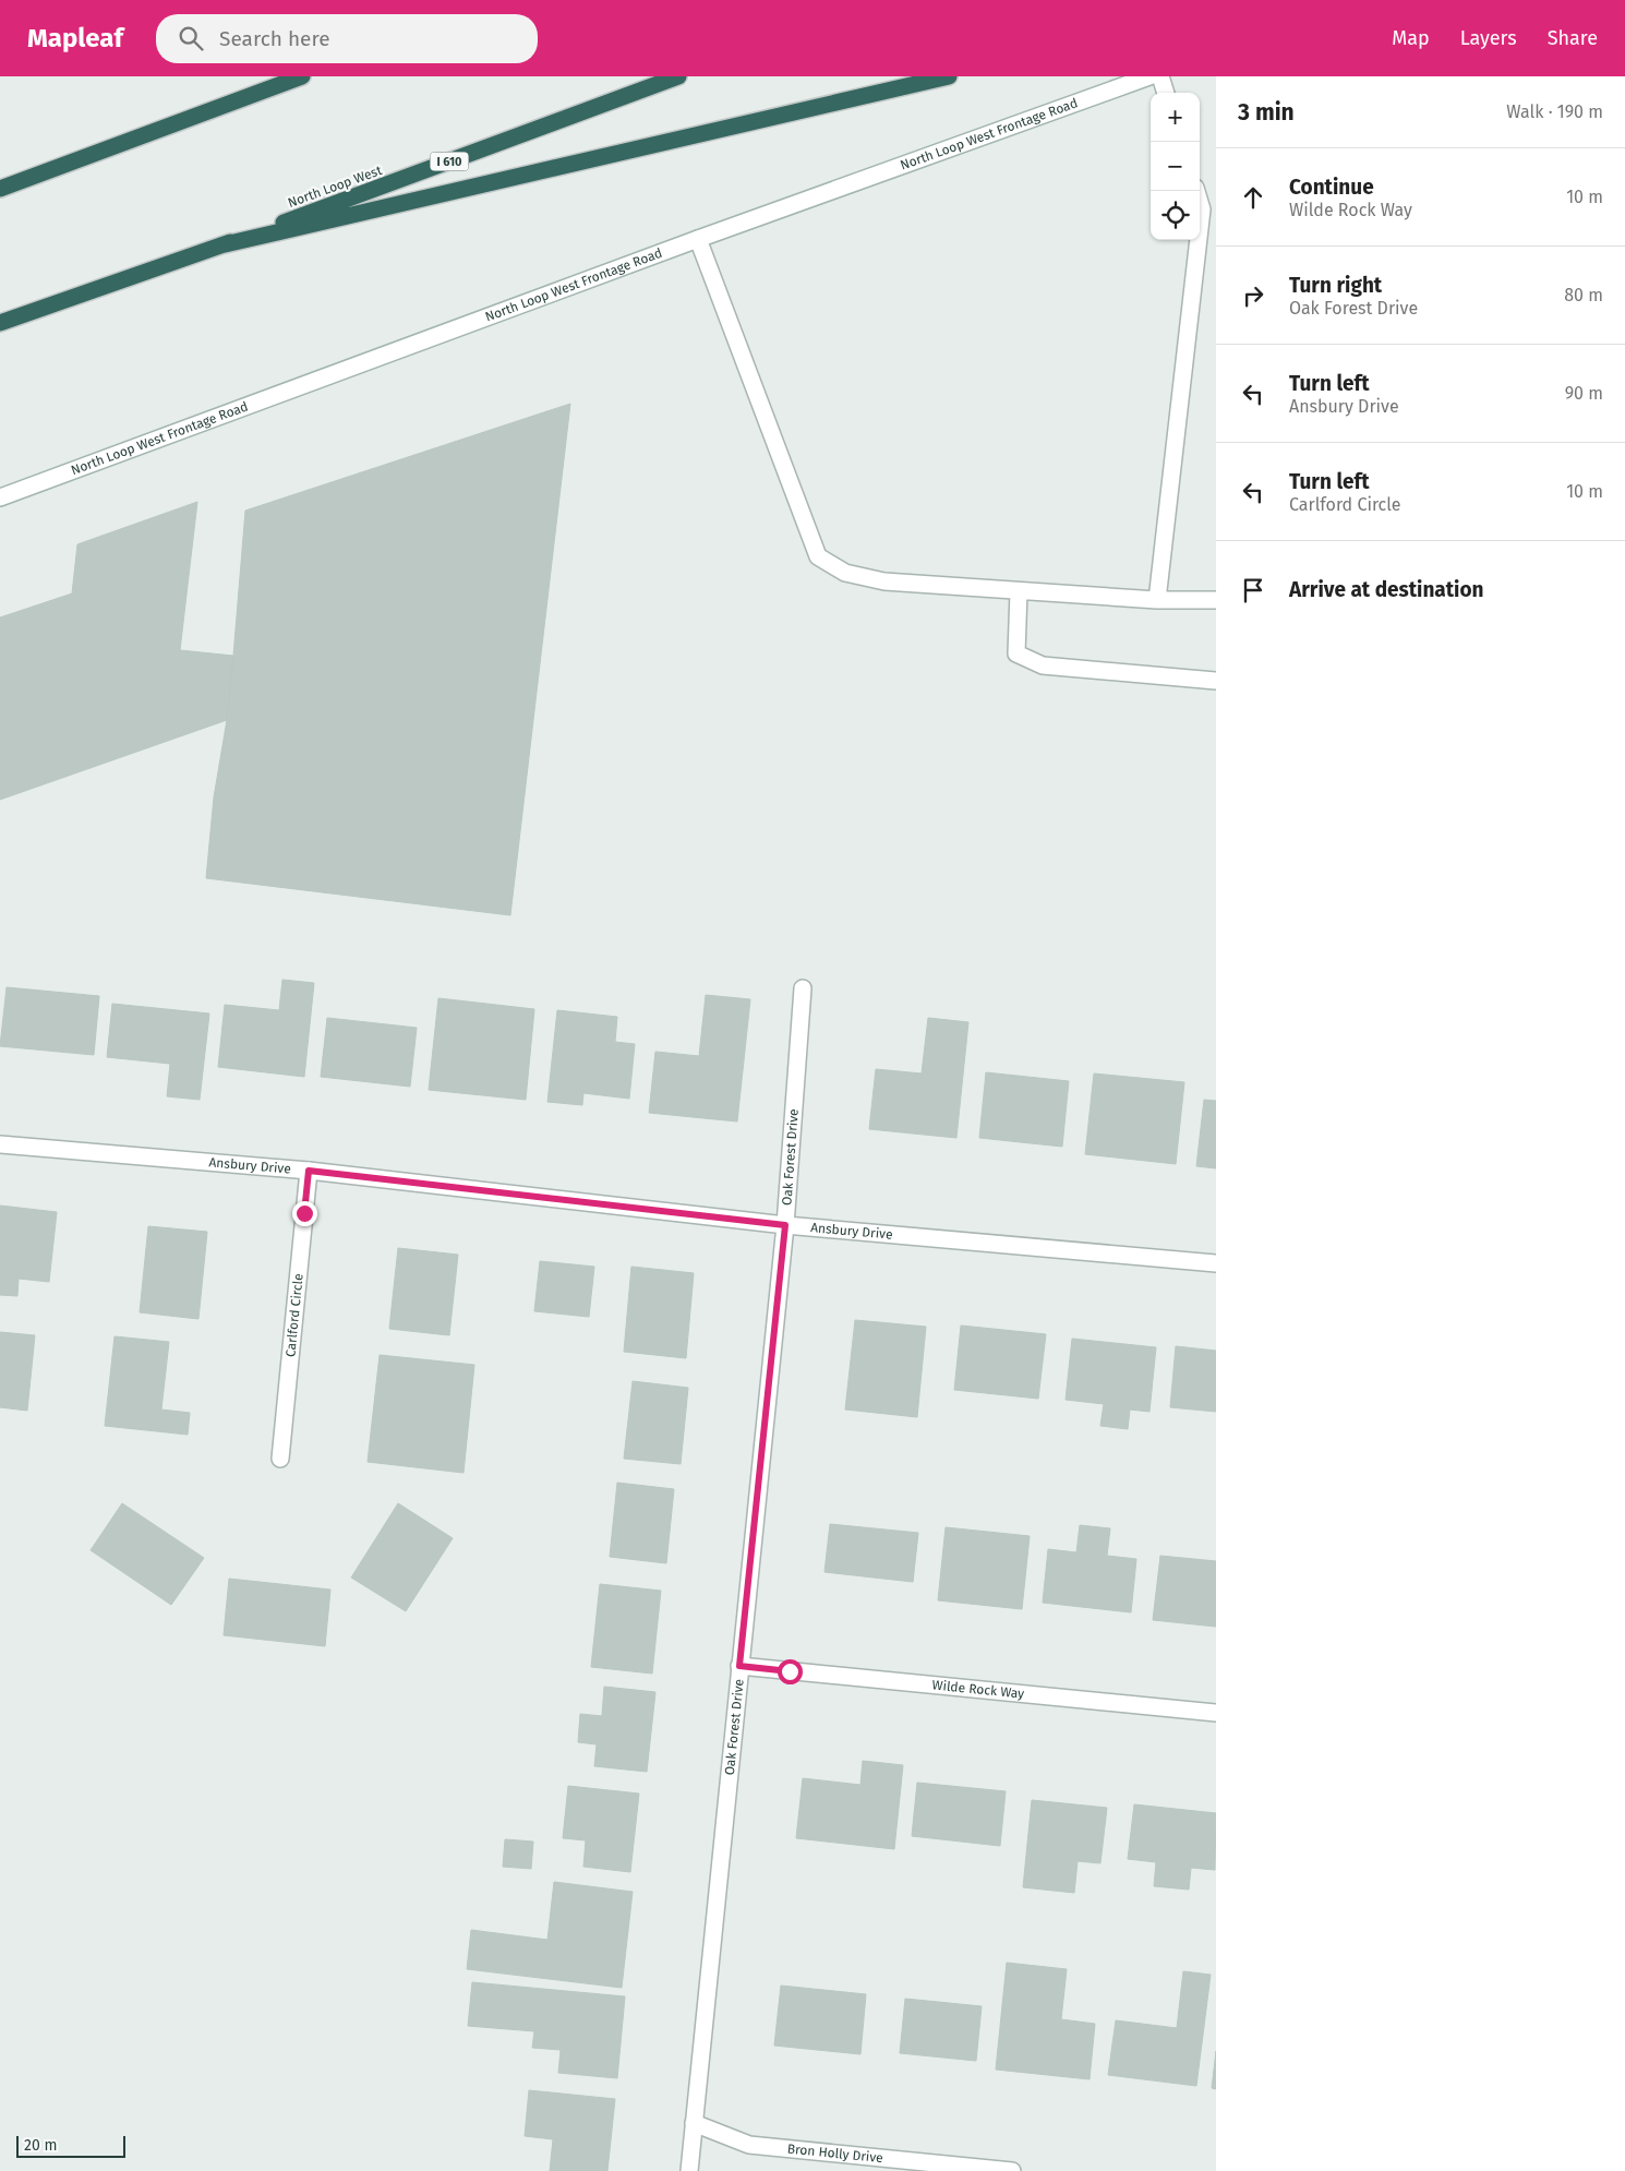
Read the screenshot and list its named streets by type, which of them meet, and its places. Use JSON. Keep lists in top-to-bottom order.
{
  "streets": {
    "highway": ["I 610", "North Loop West"],
    "street": [
      "North Loop West Frontage Road",
      "Oak Forest Drive",
      "Ansbury Drive",
      "Carlford Circle",
      "Wilde Rock Way",
      "Bron Holly Drive"
    ]
  },
  "crossings": [
    ["Oak Forest Drive", "Ansbury Drive"],
    ["Oak Forest Drive", "Wilde Rock Way"],
    ["Oak Forest Drive", "Bron Holly Drive"],
    ["Ansbury Drive", "Carlford Circle"]
  ],
  "scale_bar": "20 m",
  "page": {
    "header": "Mapleaf",
    "search": "Search here",
    "nav": ["Map", "Layers", "Share"],
    "heading": ["3 min", "Walk · 190 m"],
    "map_buttons": ["+", "−"],
    "list": [
      ["Continue", "Wilde Rock Way", "10 m"],
      ["Turn right", "Oak Forest Drive", "80 m"],
      ["Turn left", "Ansbury Drive", "90 m"],
      ["Turn left", "Carlford Circle", "10 m"],
      "Arrive at destination"
    ],
    "scale": "20 m"
  }
}
